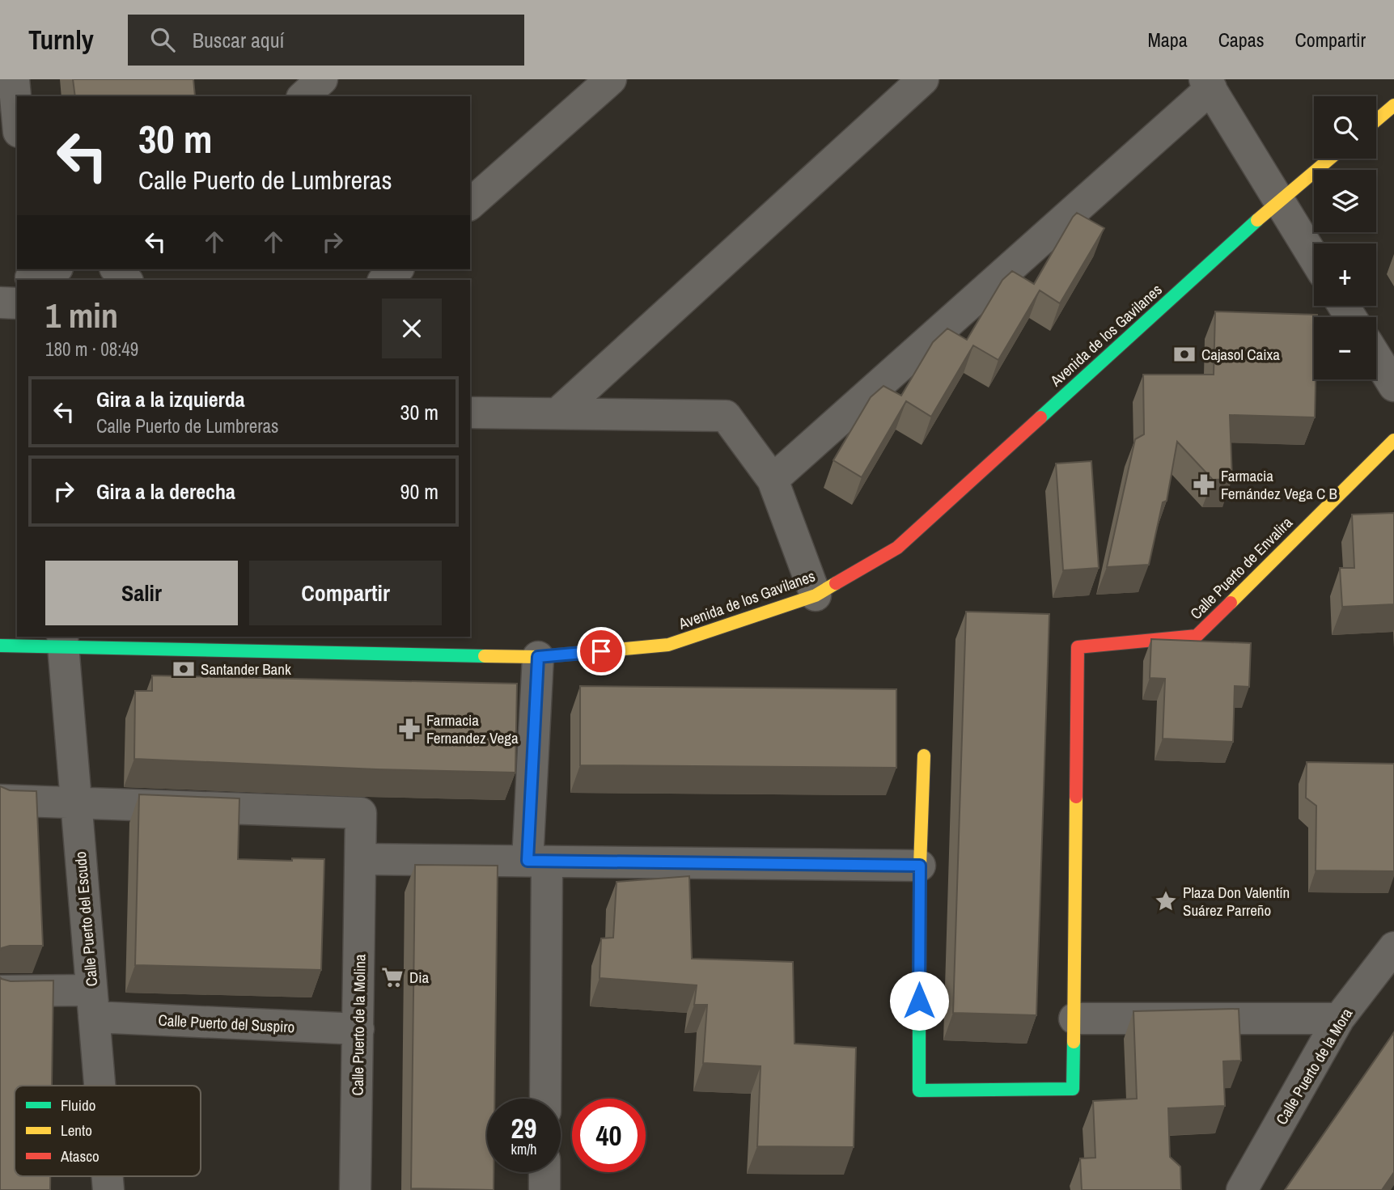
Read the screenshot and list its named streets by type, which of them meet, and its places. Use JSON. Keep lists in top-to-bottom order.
{
  "streets": {
    "street": [
      "Avenida de los Gavilanes",
      "Calle Puerto de Envalira",
      "Calle Puerto del Escudo",
      "Calle Puerto del Suspiro",
      "Calle Puerto de la Molina",
      "Calle Puerto de la Mora"
    ]
  },
  "crossings": [
    ["Avenida de los Gavilanes", "Calle Puerto del Escudo"],
    ["Calle Puerto del Escudo", "Calle Puerto del Suspiro"],
    ["Calle Puerto del Escudo", "Calle Puerto de la Molina"],
    ["Calle Puerto del Suspiro", "Calle Puerto de la Molina"]
  ],
  "places": {
    "bank": ["Cajasol Caixa", "Santander Bank"],
    "pharmacy": ["Farmacia Fernández Vega C B", "Farmacia Fernandez Vega"],
    "place": ["Plaza Don Valentín Suárez Parreño"],
    "supermarket": ["Dia"]
  },
  "legend": ["Fluido", "Lento", "Atasco"],
  "page": {
    "header": "Turnly",
    "search": "Buscar aquí",
    "nav": ["Mapa", "Capas", "Compartir"],
    "map_buttons": ["+", "−"],
    "turn": ["30 m", "Calle Puerto de Lumbreras"],
    "heading": ["1 min", "180 m · 08:49"],
    "list": [
      {
        "name": "Gira a la izquierda",
        "note": "Calle Puerto de Lumbreras",
        "value": "30 m"
      },
      {
        "name": "Gira a la derecha",
        "value": "90 m"
      }
    ],
    "buttons": ["Salir", "Compartir"],
    "speed": "29 km/h",
    "limit": "40"
  }
}
